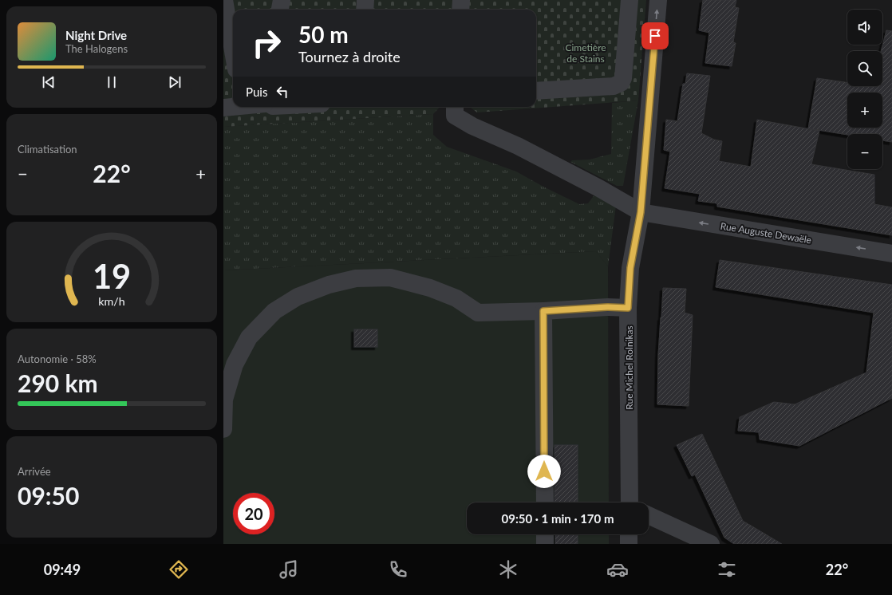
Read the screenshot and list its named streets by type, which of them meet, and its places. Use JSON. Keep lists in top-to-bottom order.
{
  "streets": {
    "street": ["Rue Auguste Dewaële", "Rue Michel Rolnikas"]
  },
  "crossings": [
    ["Rue Auguste Dewaële", "Rue Michel Rolnikas"]
  ],
  "one_way": ["Rue Auguste Dewaële", "Rue Michel Rolnikas"],
  "parks": ["Cimetière de Stains"],
  "page": {
    "map_buttons": ["+", "−"],
    "turn": ["50 m", "Tournez à droite"],
    "song": ["Night Drive", "The Halogens"],
    "then": "Puis",
    "tile": [
      "Climatisation",
      ["Autonomie · 58%", "290 km"],
      ["Arrivée", "09:50"]
    ],
    "heat": ["−", "22°", "+"],
    "limit": "20",
    "trip": "09:50 · 1 min · 170 m",
    "tabs": ["09:49", "22°"],
    "gauge": ["19", "km/h"]
  }
}
